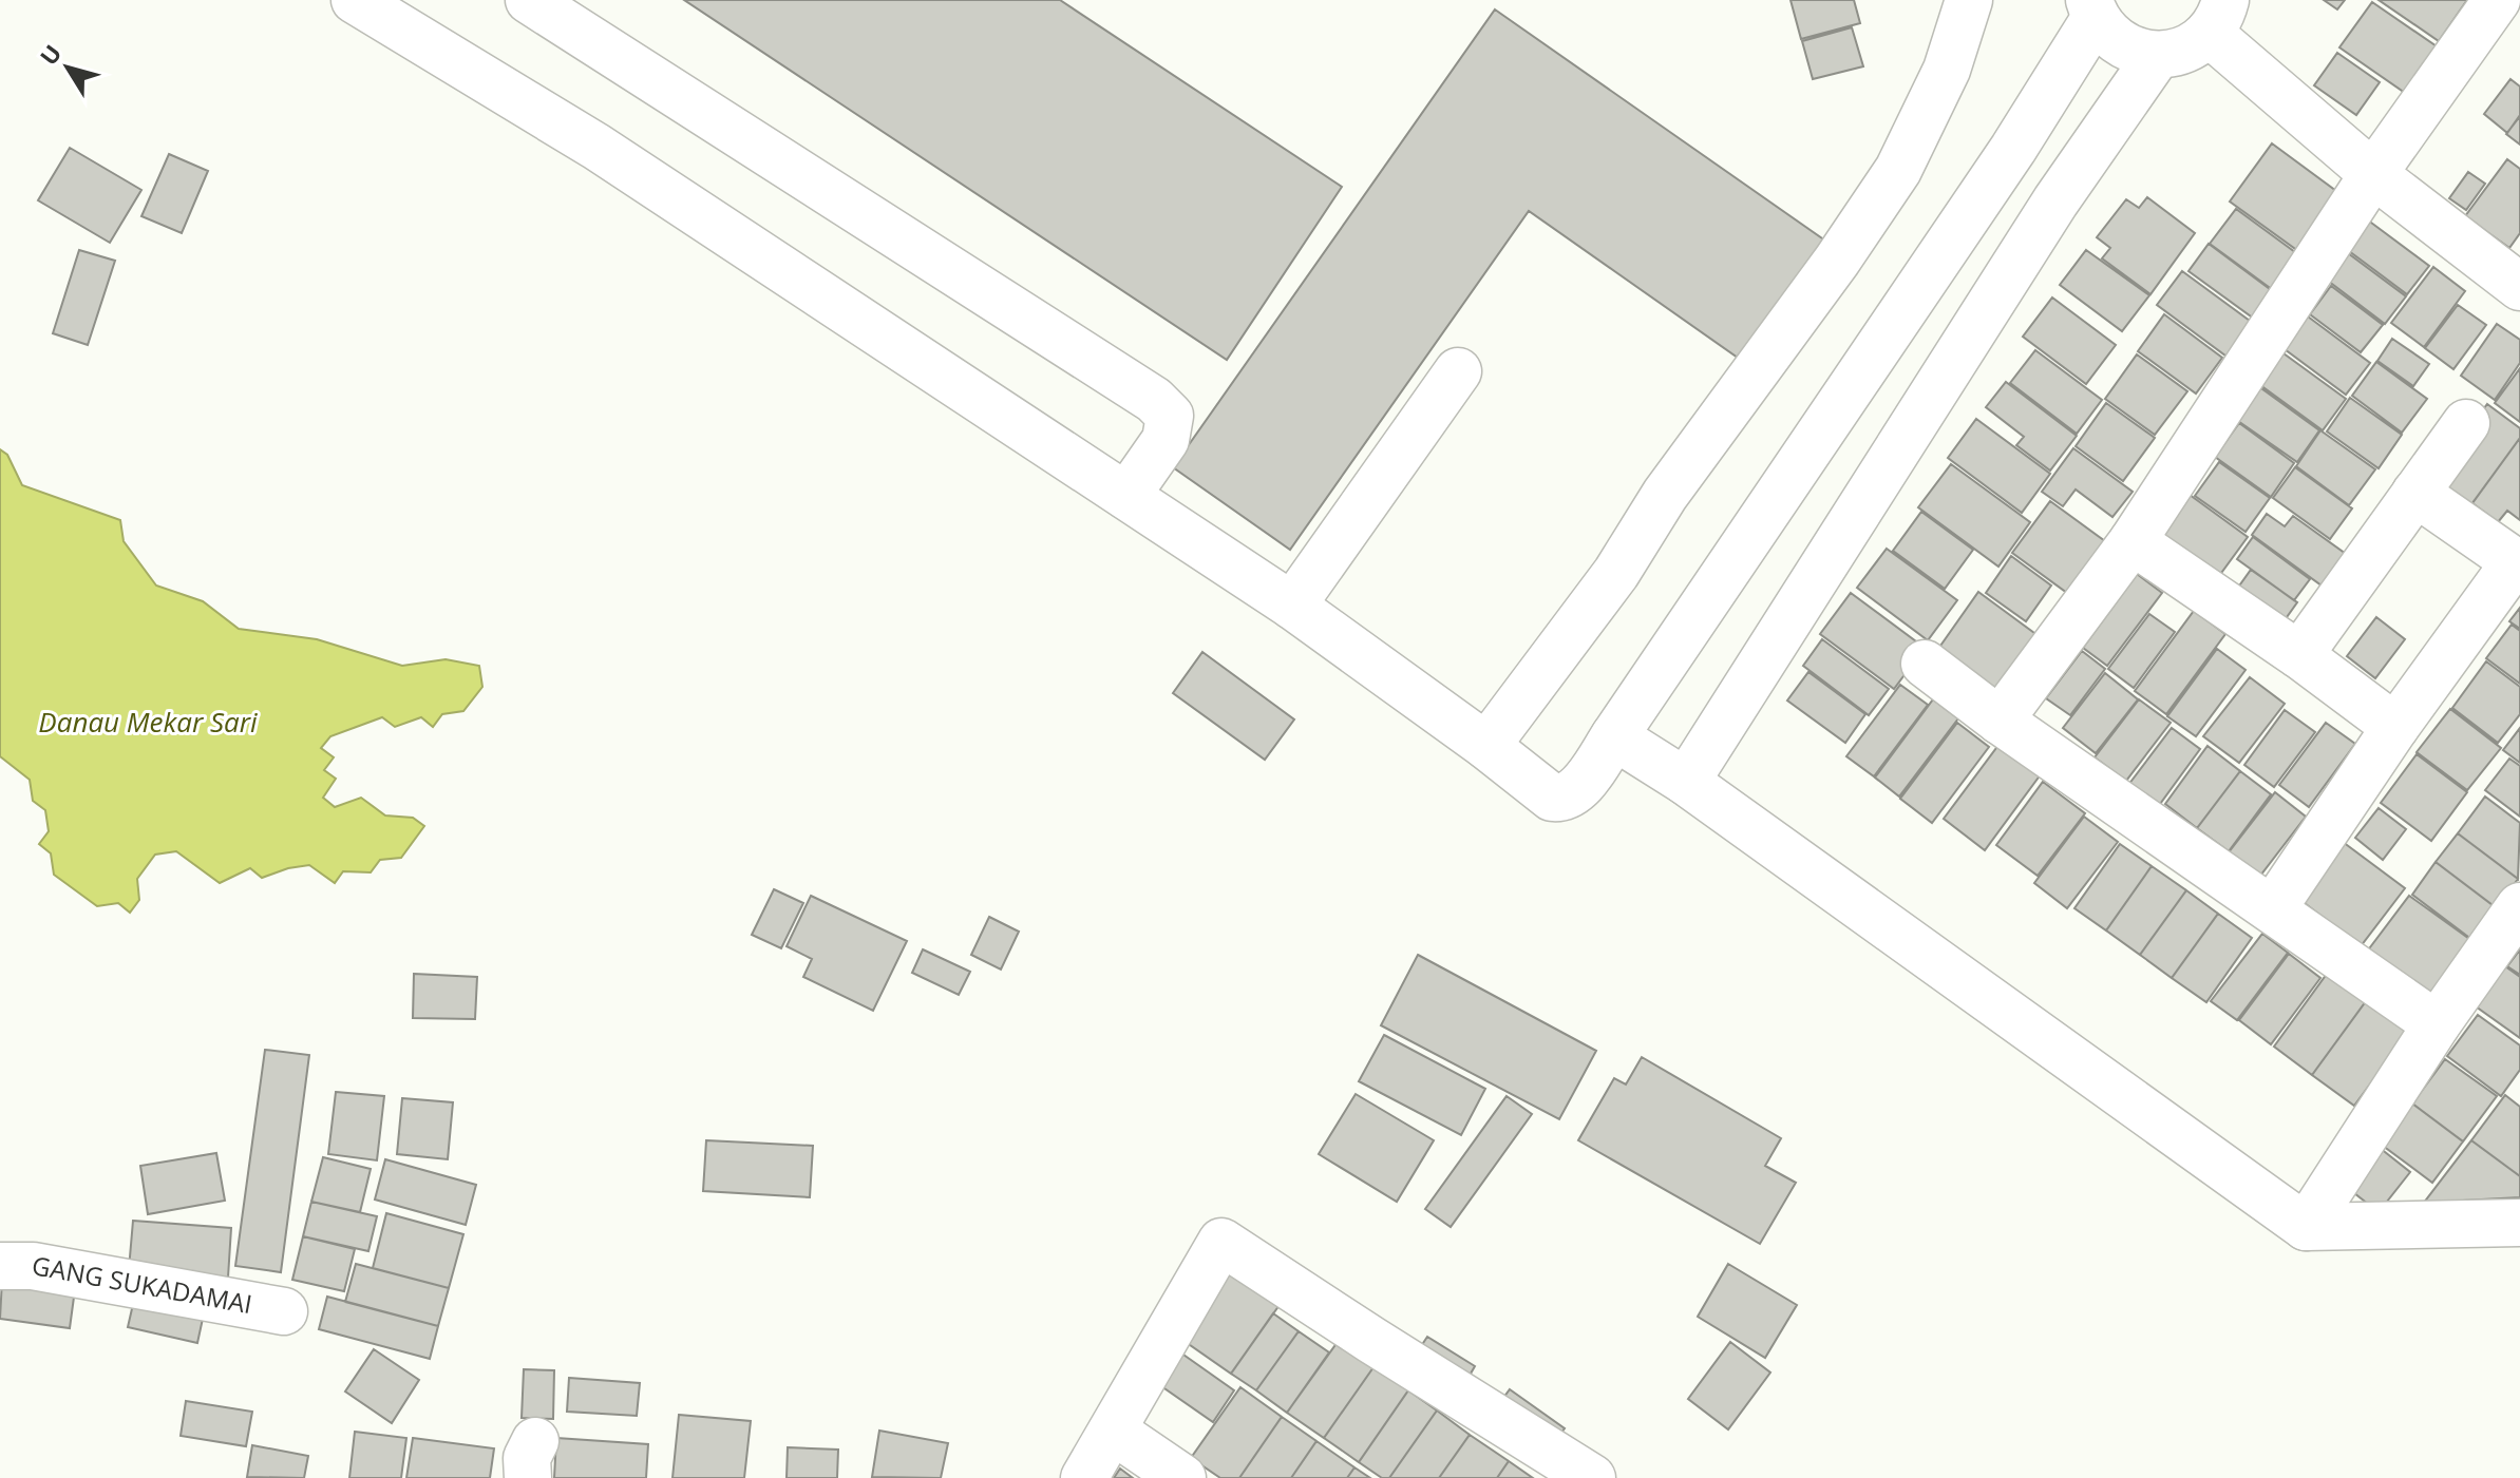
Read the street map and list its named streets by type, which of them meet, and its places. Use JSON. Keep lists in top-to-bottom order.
{
  "streets": {
    "street": ["GANG SUKADAMAI"]
  },
  "water": ["Danau Mekar Sari"],
  "north": "top left"
}
